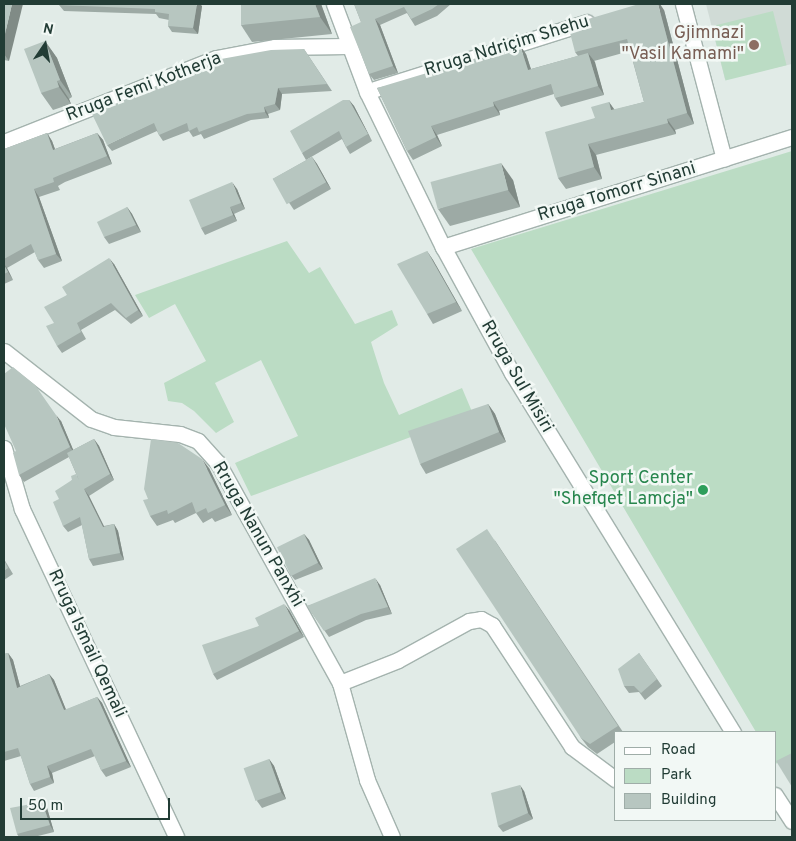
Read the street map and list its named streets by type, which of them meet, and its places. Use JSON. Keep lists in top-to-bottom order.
{
  "streets": {
    "street": [
      "Rruga Ndriçim Shehu",
      "Rruga Femi Kotherja",
      "Rruga Tomorr Sinani",
      "Rruga Sul Misiri",
      "Rruga Nanun Panxhi",
      "Rruga Ismail Qemali"
    ]
  },
  "crossings": [
    ["Rruga Ndriçim Shehu", "Rruga Sul Misiri"],
    ["Rruga Femi Kotherja", "Rruga Sul Misiri"],
    ["Rruga Tomorr Sinani", "Rruga Sul Misiri"]
  ],
  "places": ["Gjimnazi \"Vasil Kamami\"", "Sport Center \"Shefqet Lamcja\""],
  "legend": ["Road", "Park", "Building"],
  "scale_bar": "50 m",
  "north": "top"
}
